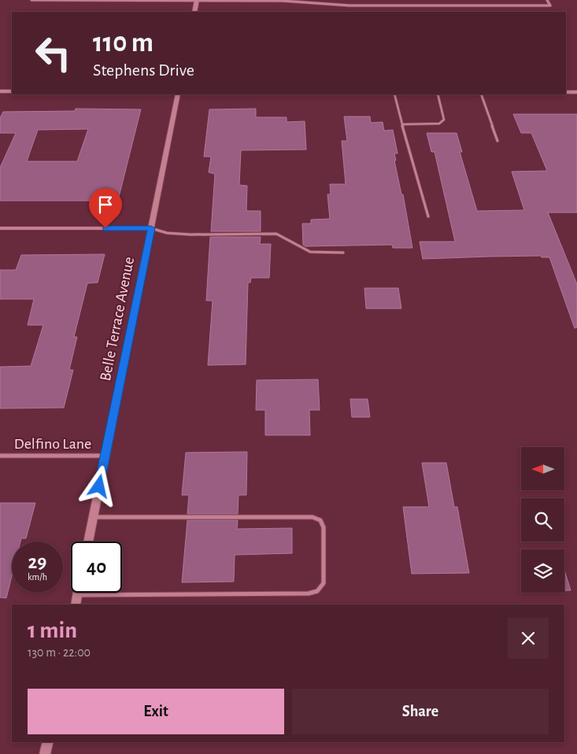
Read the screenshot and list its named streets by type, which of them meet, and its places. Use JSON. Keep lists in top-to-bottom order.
{
  "streets": {
    "street": ["Belle Terrace Avenue", "Delfino Lane"]
  },
  "crossings": [
    ["Belle Terrace Avenue", "Delfino Lane"]
  ],
  "north": "left",
  "page": {
    "turn": ["110 m", "Stephens Drive"],
    "speed": "29 km/h",
    "limit": "40",
    "heading": ["1 min", "130 m · 22:00"],
    "buttons": ["Exit", "Share"]
  }
}
